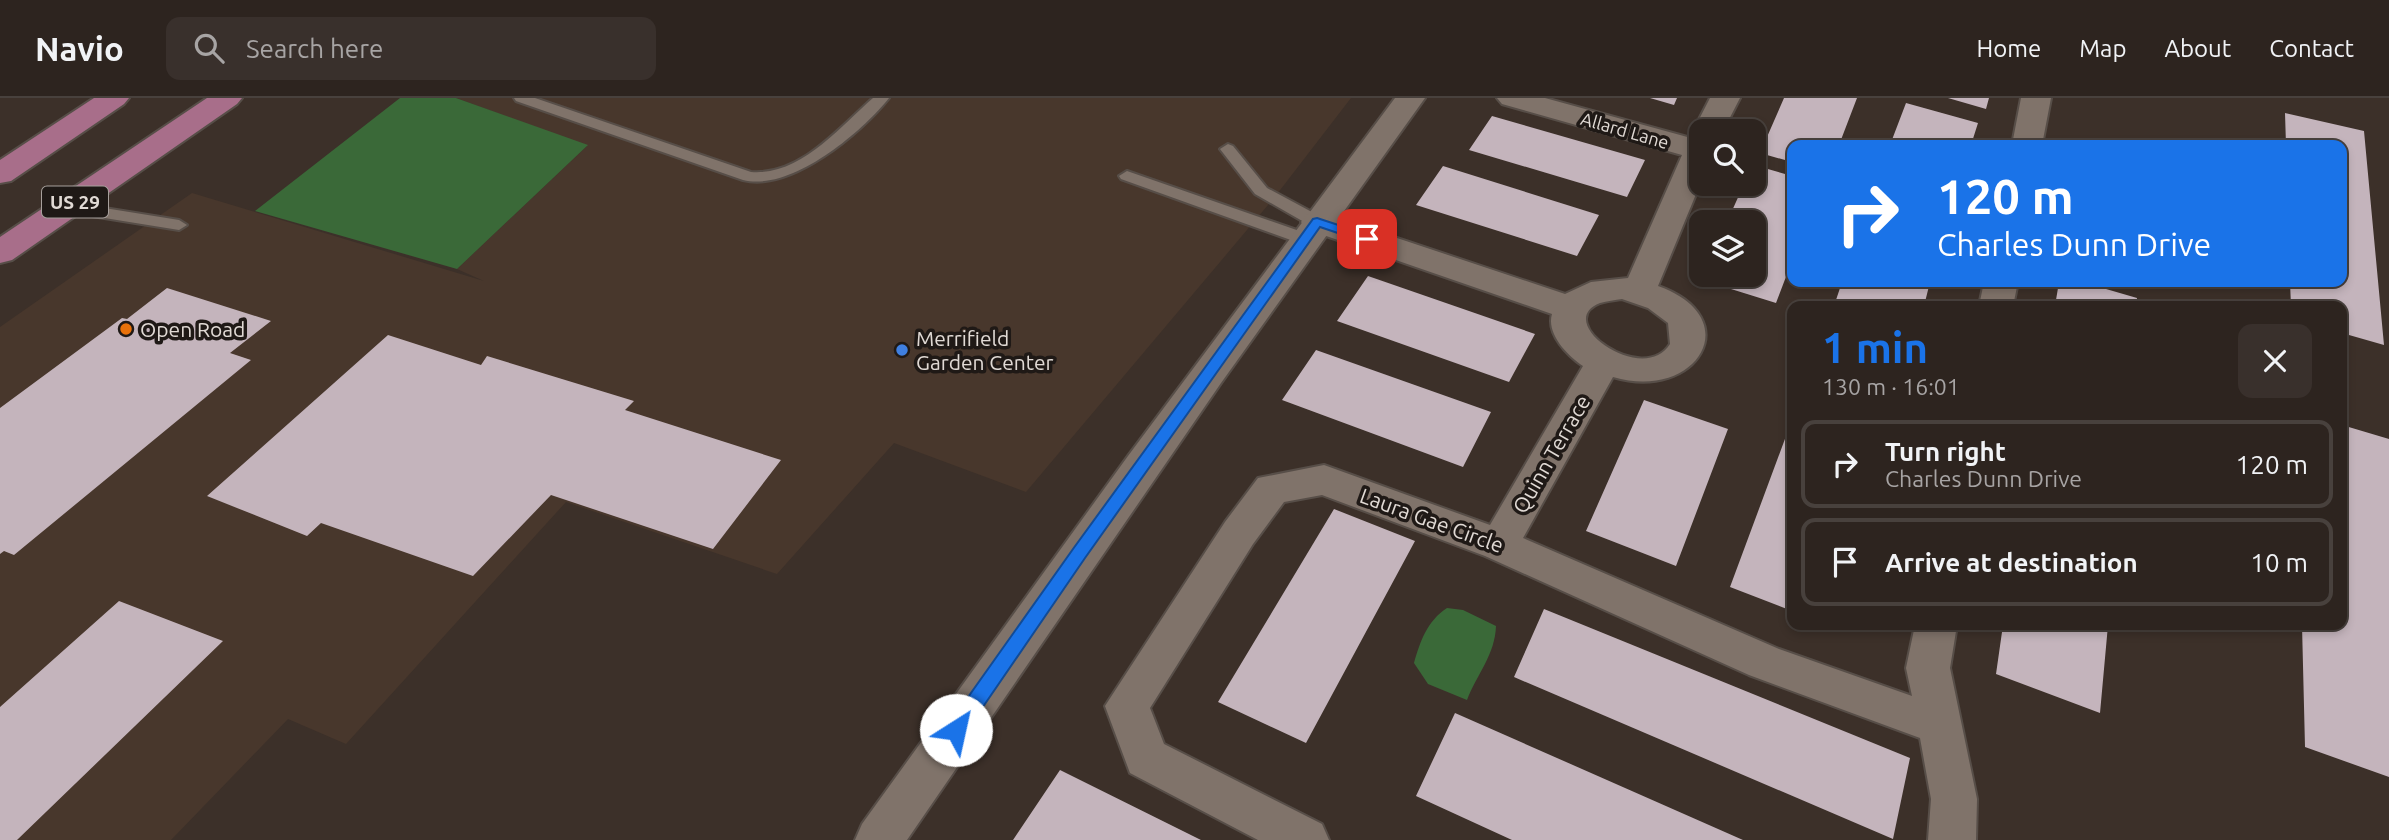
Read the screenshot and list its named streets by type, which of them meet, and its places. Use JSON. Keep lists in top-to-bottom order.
{
  "streets": {
    "main road": ["US 29"],
    "street": ["Allard Lane", "Quinn Terrace", "Laura Gae Circle"]
  },
  "crossings": [
    ["Quinn Terrace", "Laura Gae Circle"]
  ],
  "places": ["Open Road", "Merrifield Garden Center"],
  "page": {
    "header": "Navio",
    "search": "Search here",
    "nav": [
      "Home",
      "Map",
      "About",
      "Contact"
    ],
    "turn": ["120 m", "Charles Dunn Drive"],
    "heading": ["1 min", "130 m · 16:01"],
    "list": [
      {
        "name": "Turn right",
        "note": "Charles Dunn Drive",
        "value": "120 m"
      },
      {
        "name": "Arrive at destination",
        "value": "10 m"
      }
    ]
  }
}
